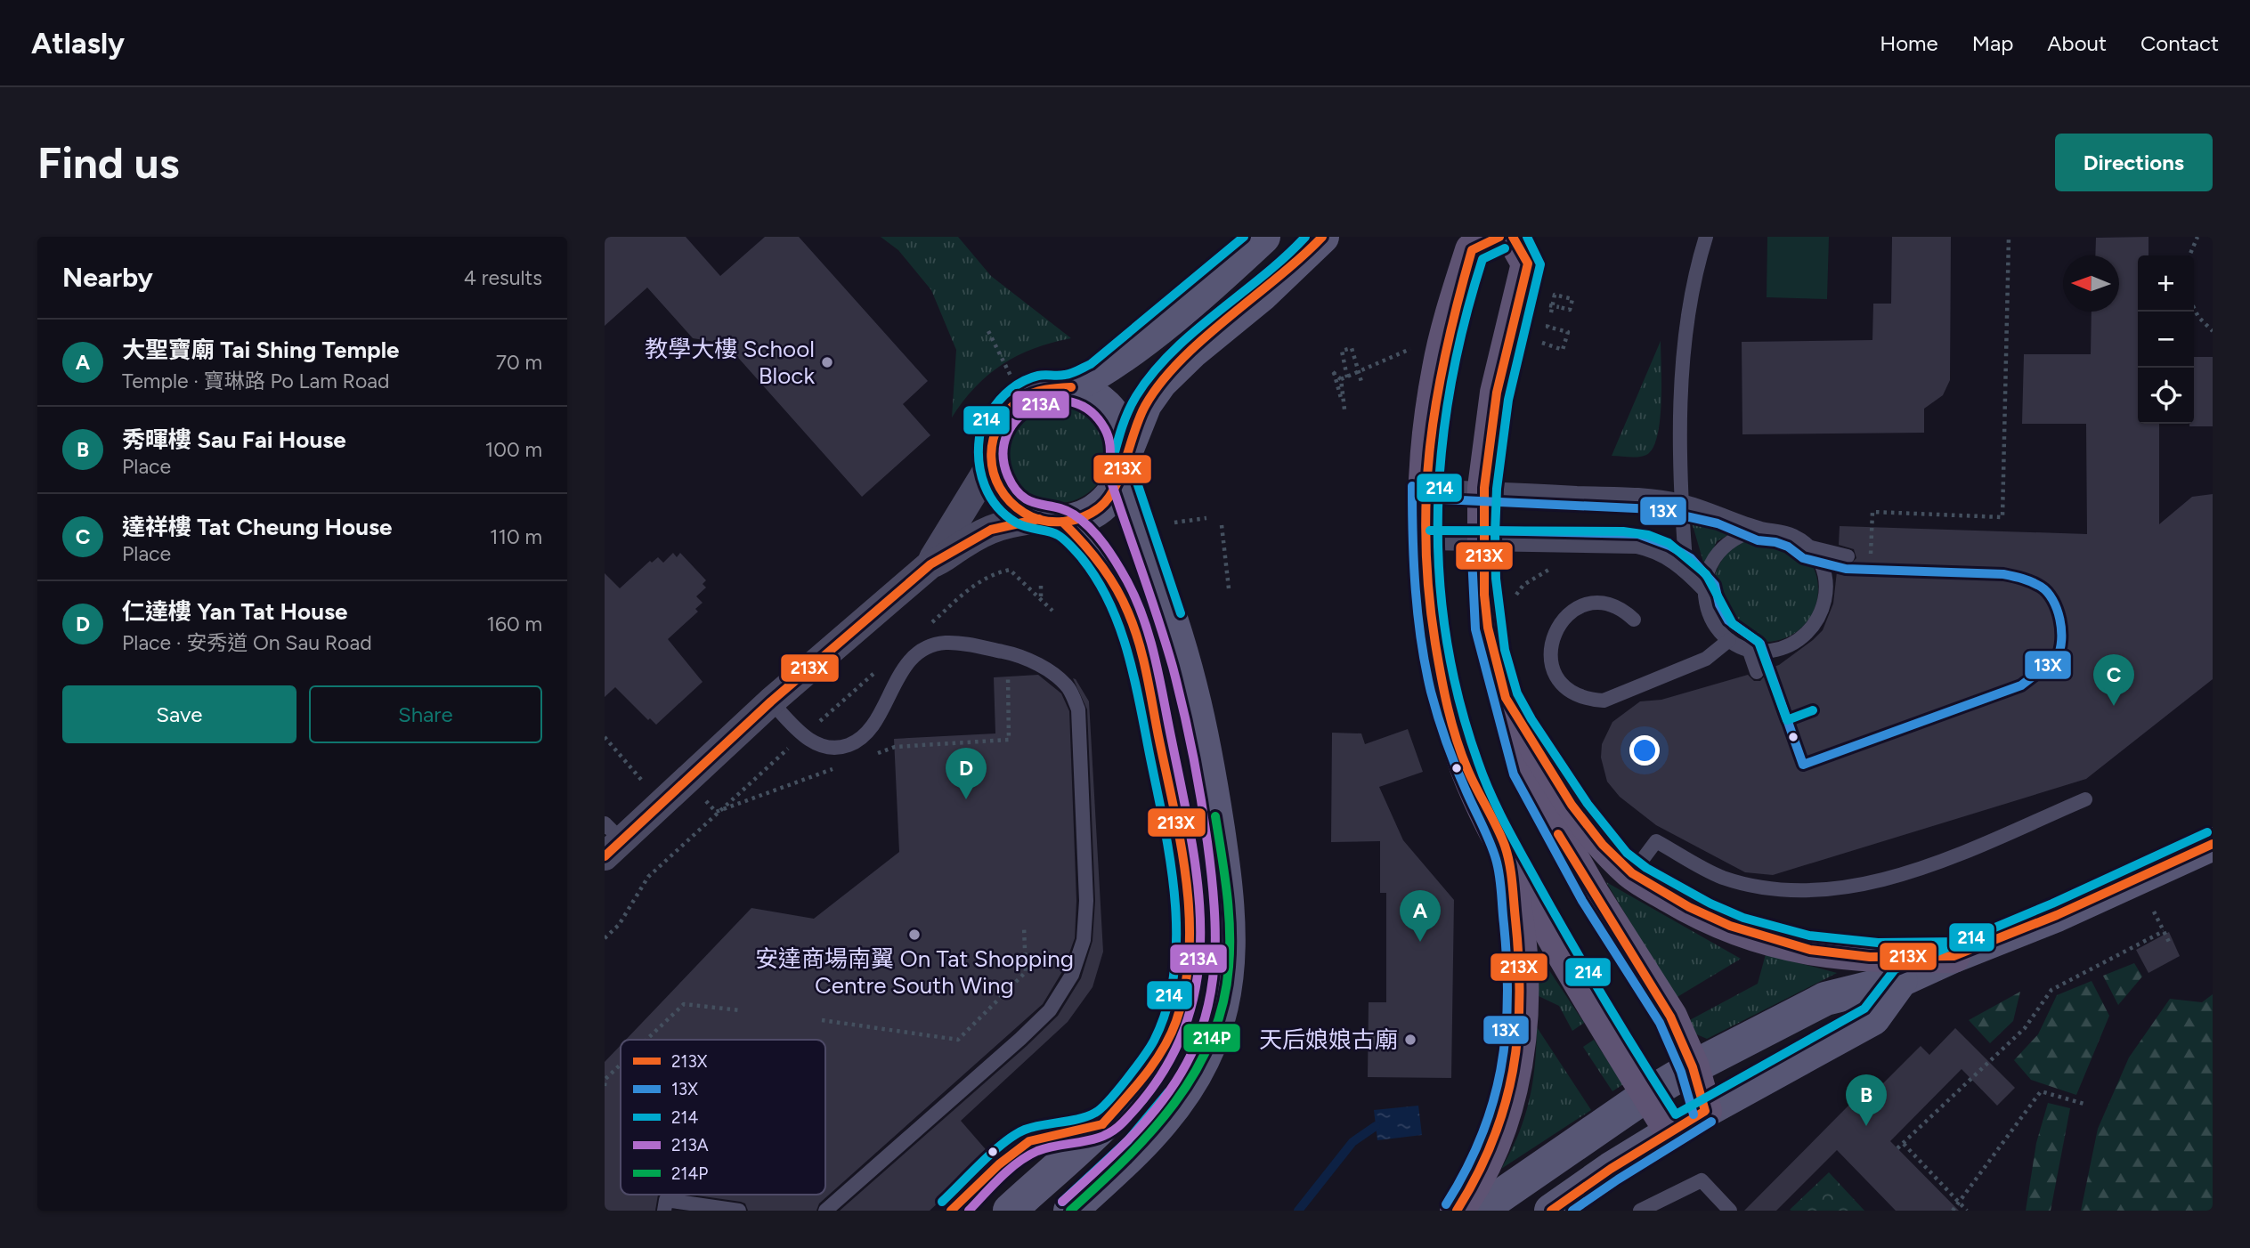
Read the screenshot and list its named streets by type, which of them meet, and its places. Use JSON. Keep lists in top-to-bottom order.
{
  "places": ["教學大樓 School Block", "安達商場南翼 On Tat Shopping Centre South Wing", "天后娘娘古廟"],
  "lines": [
    "transit line 213X",
    "transit line 214",
    "transit line 213A",
    "transit line 13X",
    "transit line 214P"
  ],
  "legend": [
    "213X",
    "13X",
    "214",
    "213A",
    "214P"
  ],
  "north": "left",
  "page": {
    "header": "Atlasly",
    "nav": [
      "Home",
      "Map",
      "About",
      "Contact"
    ],
    "buttons": [
      "Directions",
      ["Save", "Share"]
    ],
    "title": "Find us",
    "heading": ["Nearby", "4 results"],
    "map_buttons": ["+", "−"],
    "list": [
      {
        "mark": "A",
        "name": "大聖寶廟 Tai Shing Temple",
        "note": "Temple · 寶琳路 Po Lam Road",
        "value": "70 m"
      },
      {
        "mark": "B",
        "name": "秀暉樓 Sau Fai House",
        "note": "Place",
        "value": "100 m"
      },
      {
        "mark": "C",
        "name": "達祥樓 Tat Cheung House",
        "note": "Place",
        "value": "110 m"
      },
      {
        "mark": "D",
        "name": "仁達樓 Yan Tat House",
        "note": "Place · 安秀道 On Sau Road",
        "value": "160 m"
      }
    ],
    "pins": [
      "C",
      "D",
      "A",
      "B"
    ]
  }
}
